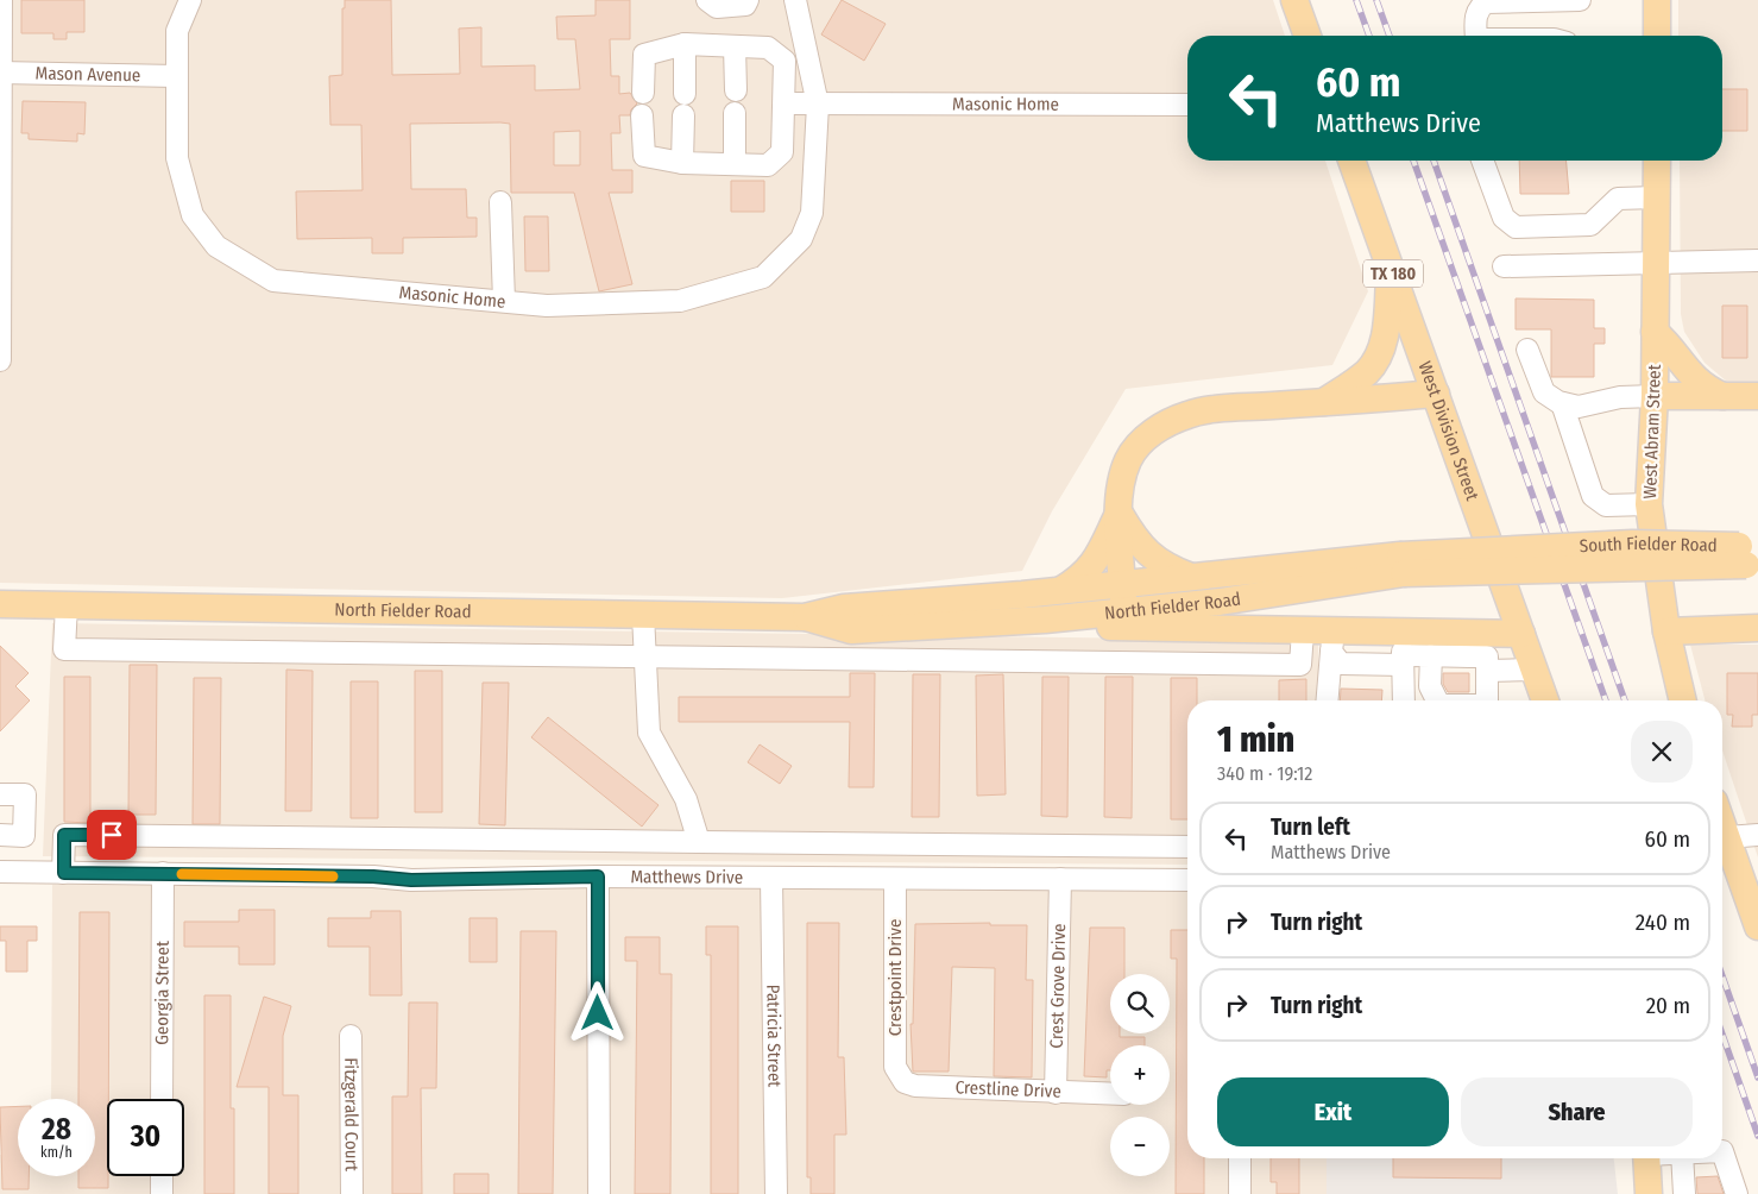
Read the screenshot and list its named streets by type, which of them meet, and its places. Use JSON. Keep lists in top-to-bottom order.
{
  "streets": {
    "main road": [
      "TX 180",
      "West Division Street",
      "West Abram Street",
      "South Fielder Road",
      "North Fielder Road"
    ],
    "street": [
      "Mason Avenue",
      "Masonic Home",
      "Matthews Drive",
      "Crestpoint Drive",
      "Crest Grove Drive",
      "Georgia Street",
      "Patricia Street",
      "Crestline Drive",
      "Fitzgerald Court"
    ]
  },
  "crossings": [
    ["Mason Avenue", "Masonic Home"],
    ["South Fielder Road", "North Fielder Road"],
    ["Matthews Drive", "Crestpoint Drive"],
    ["Matthews Drive", "Crest Grove Drive"],
    ["Matthews Drive", "Georgia Street"],
    ["Matthews Drive", "Patricia Street"],
    ["Crestpoint Drive", "Crestline Drive"],
    ["Crest Grove Drive", "Crestline Drive"]
  ],
  "page": {
    "turn": ["60 m", "Matthews Drive"],
    "heading": ["1 min", "340 m · 19:12"],
    "list": [
      {
        "name": "Turn left",
        "note": "Matthews Drive",
        "value": "60 m"
      },
      {
        "name": "Turn right",
        "value": "240 m"
      },
      {
        "name": "Turn right",
        "value": "20 m"
      }
    ],
    "map_buttons": ["+", "−"],
    "buttons": ["Exit", "Share"],
    "speed": "28 km/h",
    "limit": "30"
  }
}
